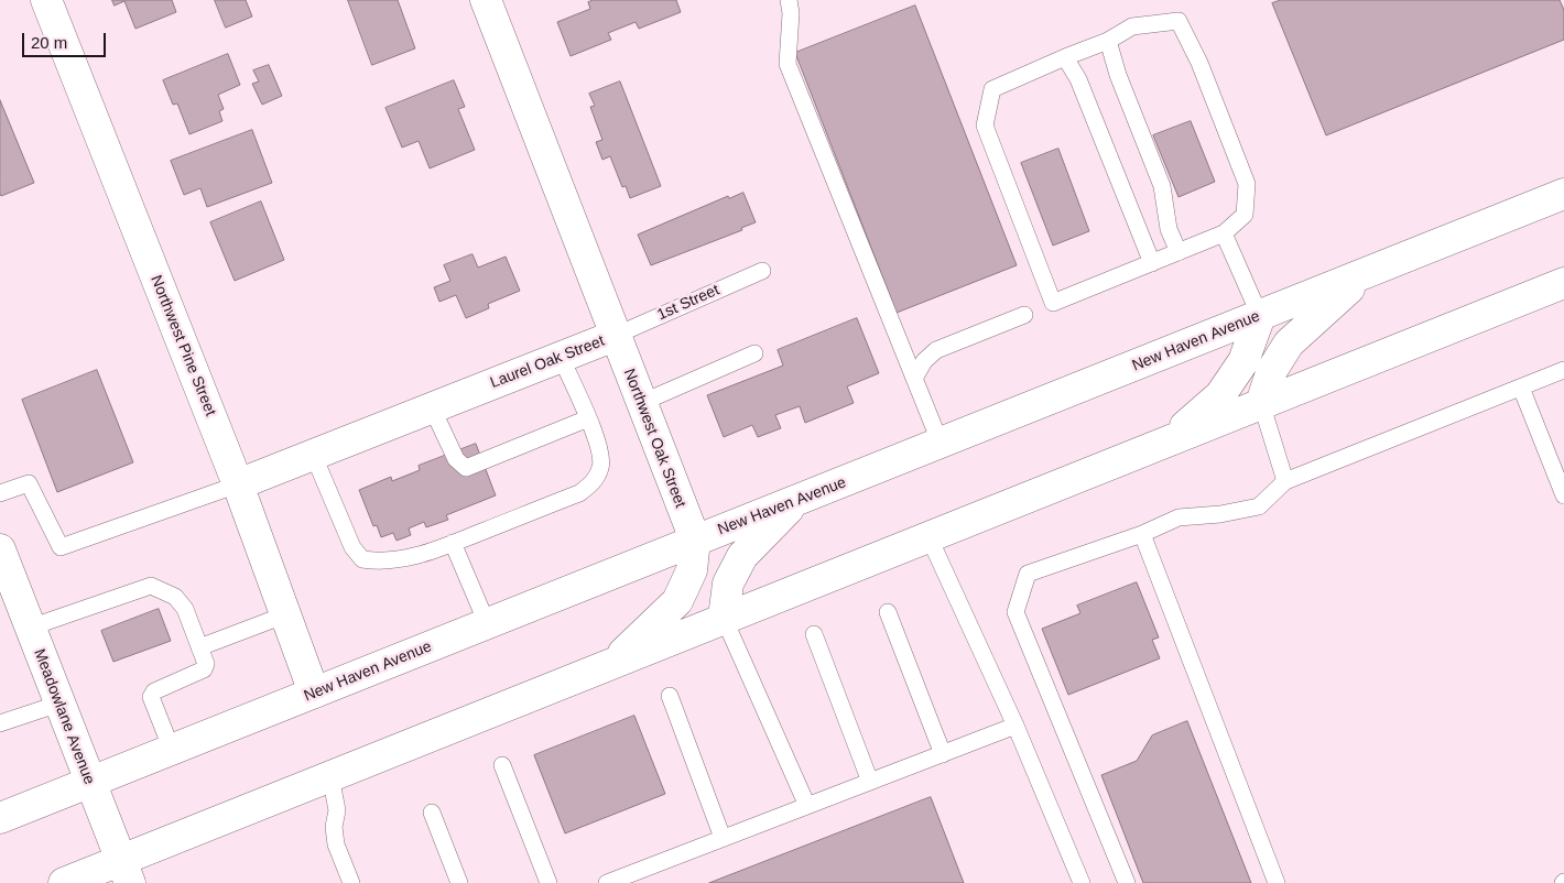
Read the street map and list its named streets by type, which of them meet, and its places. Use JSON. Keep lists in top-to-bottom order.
{
  "streets": {
    "main road": [
      "New Haven Avenue",
      "Northwest Pine Street",
      "Laurel Oak Street",
      "Northwest Oak Street",
      "Meadowlane Avenue"
    ],
    "lane": ["1st Street"]
  },
  "crossings": [
    ["1st Street", "Laurel Oak Street"],
    ["1st Street", "Northwest Oak Street"],
    ["New Haven Avenue", "Northwest Pine Street"],
    ["New Haven Avenue", "Northwest Oak Street"],
    ["New Haven Avenue", "Meadowlane Avenue"],
    ["Northwest Pine Street", "Laurel Oak Street"],
    ["Laurel Oak Street", "Northwest Oak Street"]
  ],
  "scale_bar": "20 m"
}
